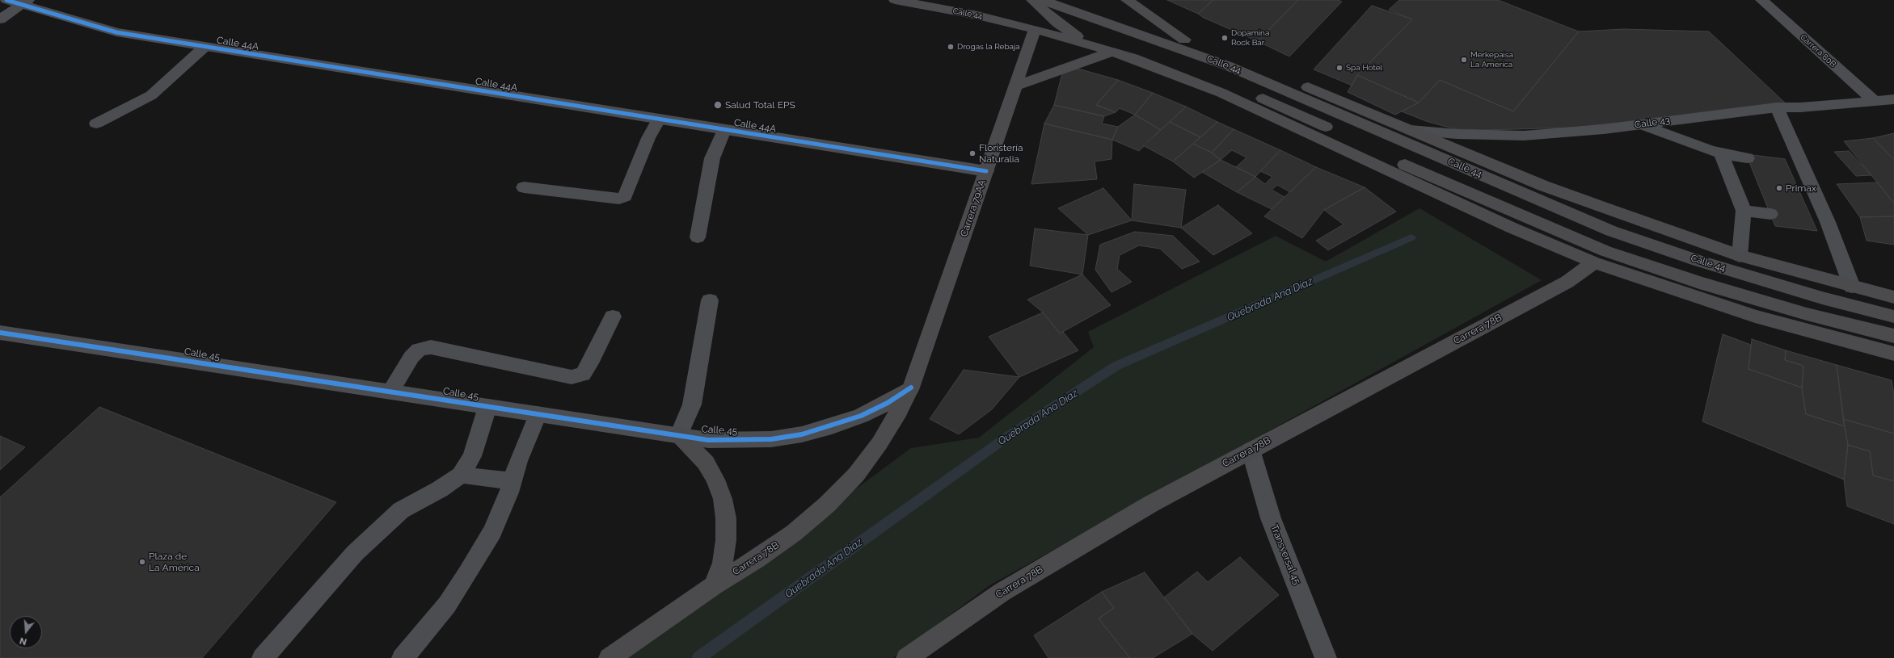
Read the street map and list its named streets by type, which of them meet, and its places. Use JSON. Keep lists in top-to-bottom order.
{
  "streets": {
    "street": [
      "Calle 44",
      "Calle 44A",
      "Carrera 80B",
      "Calle 43",
      "Carrera 79AA",
      "Carrera 78B",
      "Calle 45",
      "Transversal 45"
    ]
  },
  "crossings": [
    ["Calle 44", "Calle 43"],
    ["Calle 44", "Carrera 79AA"],
    ["Calle 44", "Carrera 78B"],
    ["Calle 44A", "Carrera 79AA"],
    ["Carrera 80B", "Calle 43"],
    ["Carrera 79AA", "Carrera 78B"],
    ["Carrera 79AA", "Calle 45"],
    ["Carrera 78B", "Calle 45"],
    ["Carrera 78B", "Transversal 45"]
  ],
  "water": ["Quebrada Ana Diaz"],
  "places": [
    "Dopamina Rock Bar",
    "Drogas la Rebaja",
    "Merkepaisa La América",
    "Spa Hotel",
    "Salud Total EPS",
    "Floristería Naturalia",
    "Primax",
    "Plaza de La América"
  ],
  "north": "bottom"
}
